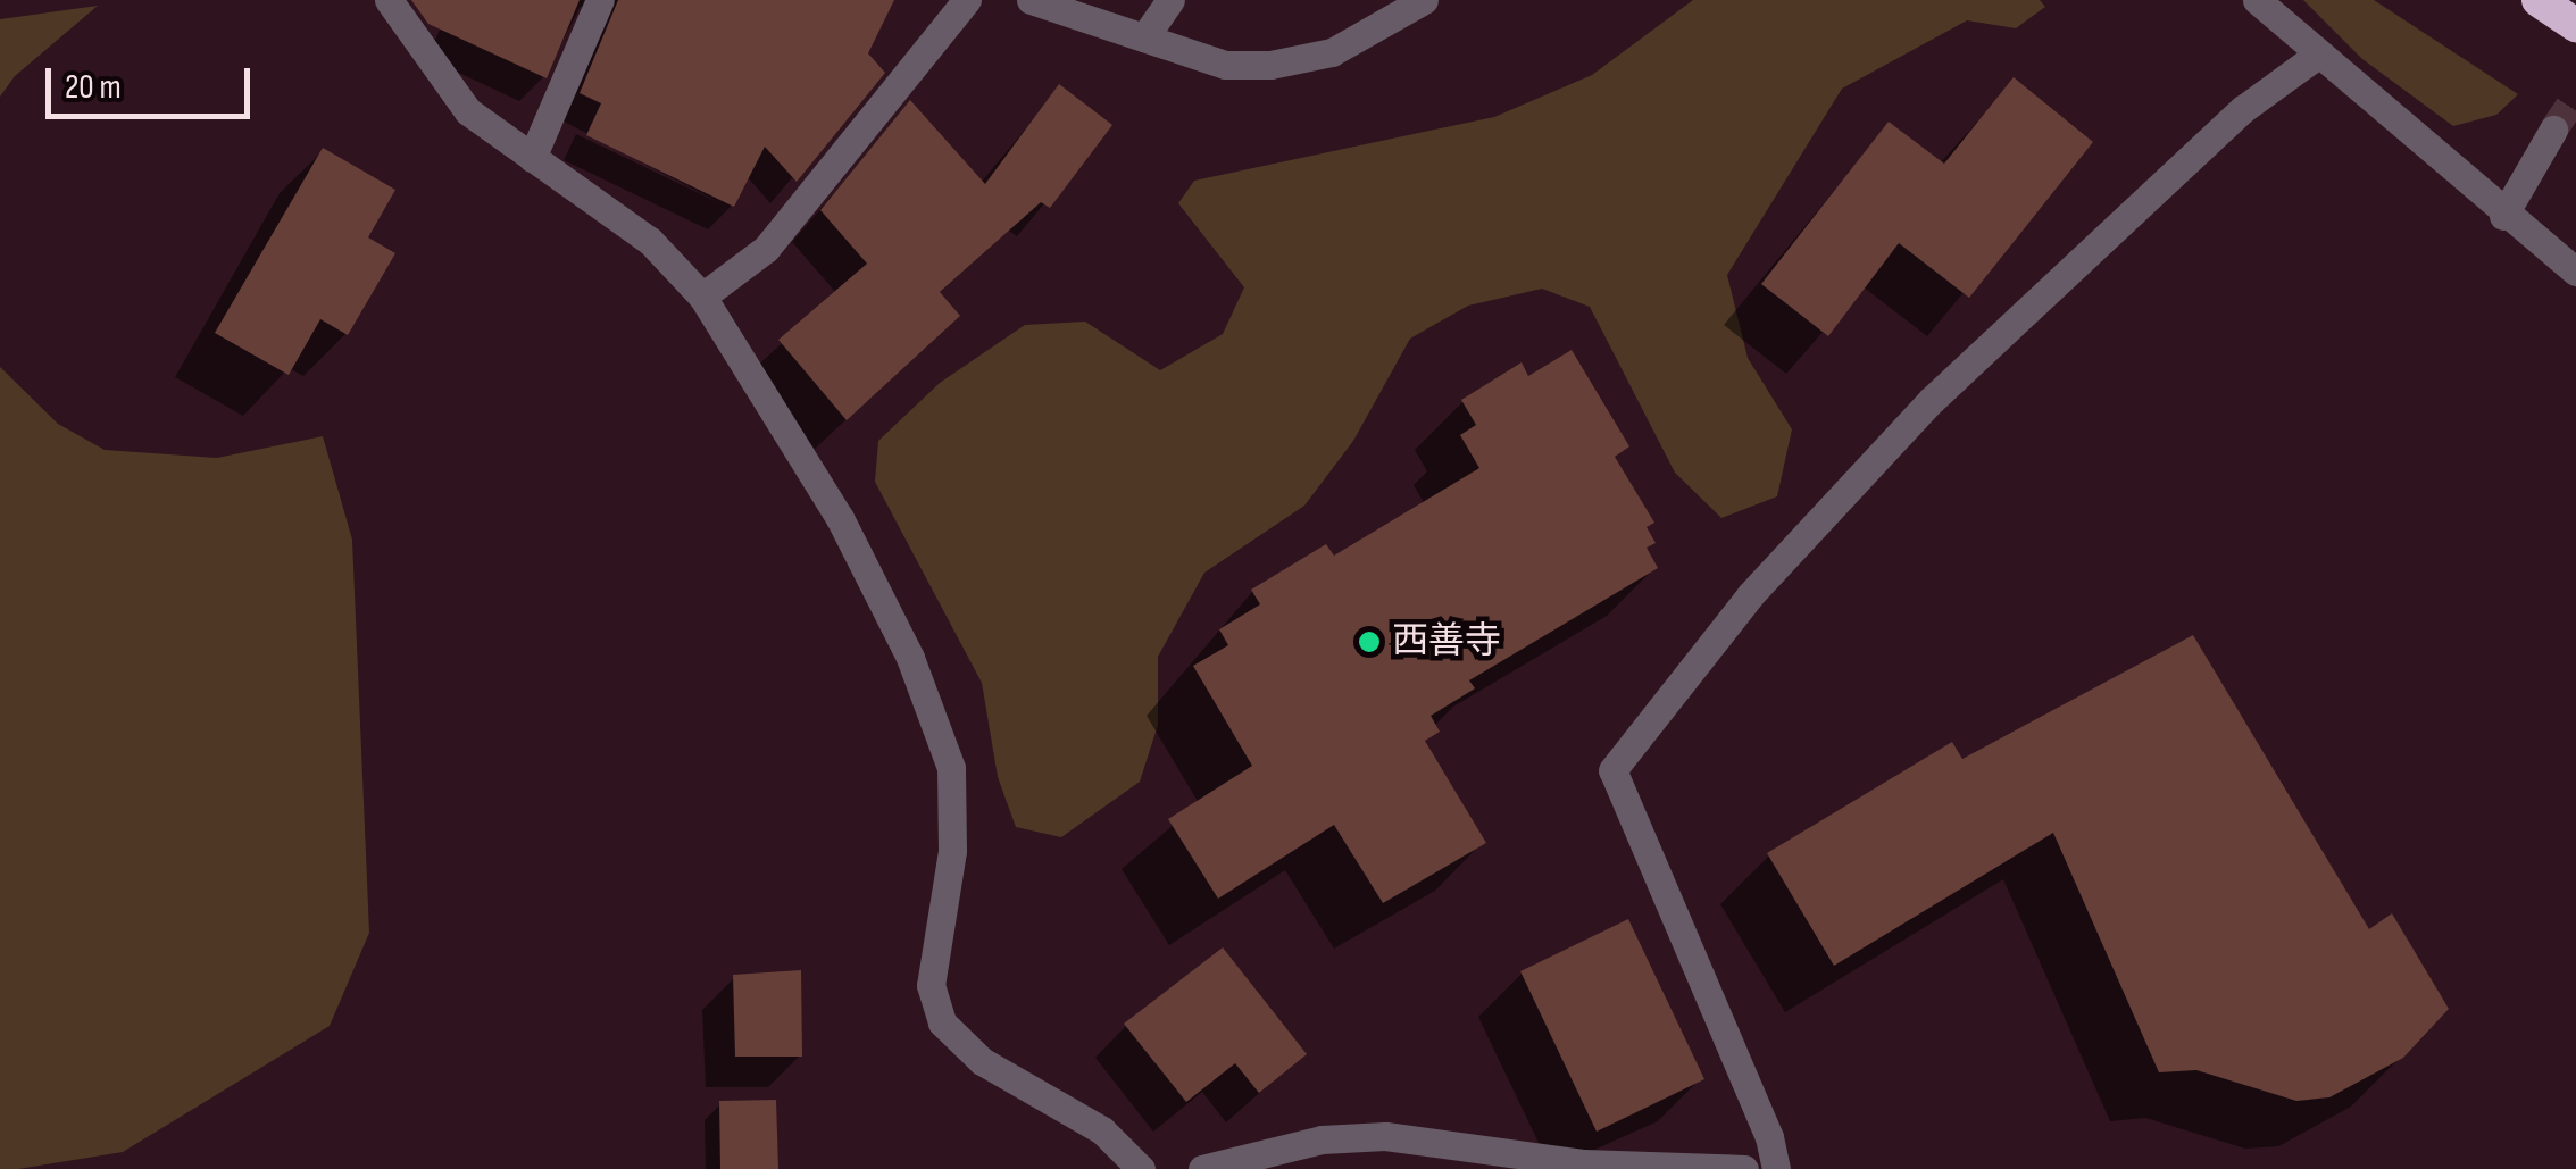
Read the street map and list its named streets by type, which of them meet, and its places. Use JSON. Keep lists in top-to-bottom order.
{
  "places": ["西善寺"],
  "scale_bar": "20 m"
}
